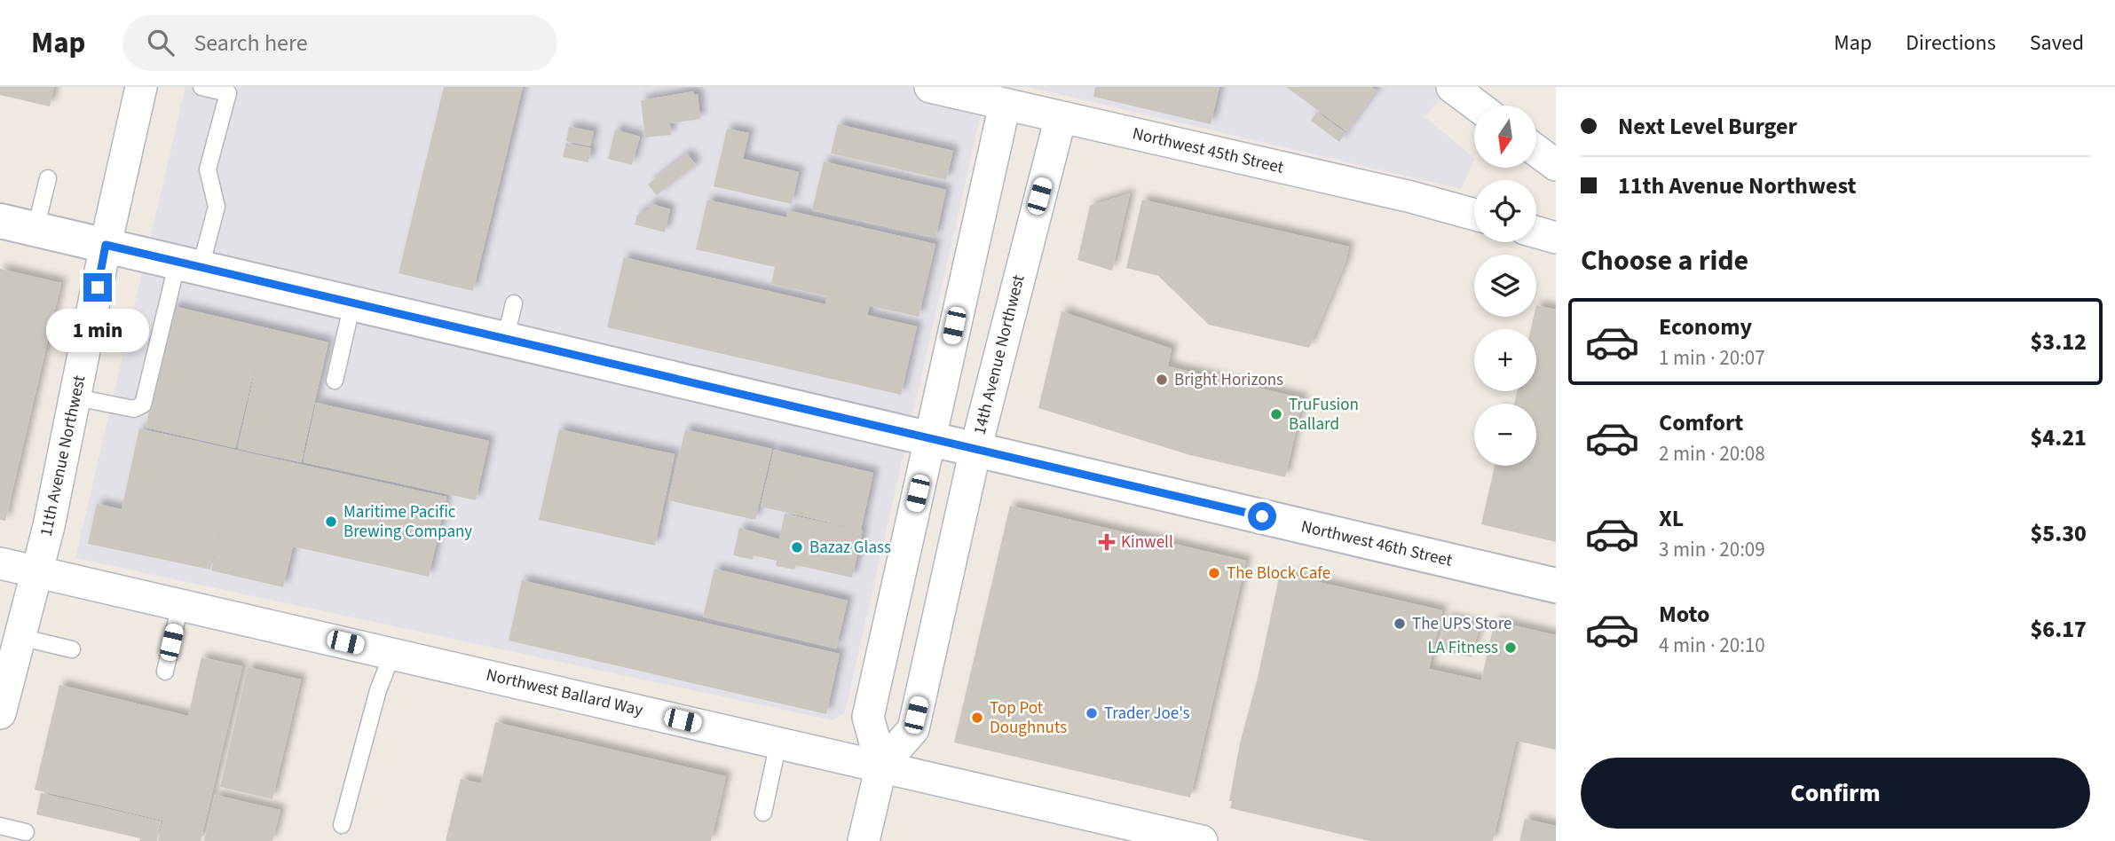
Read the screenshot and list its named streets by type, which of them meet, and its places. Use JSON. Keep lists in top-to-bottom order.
{
  "streets": {
    "street": [
      "Northwest 45th Street",
      "14th Avenue Northwest",
      "11th Avenue Northwest",
      "Northwest 46th Street",
      "Northwest Ballard Way"
    ]
  },
  "crossings": [
    ["Northwest 45th Street", "14th Avenue Northwest"],
    ["14th Avenue Northwest", "Northwest 46th Street"],
    ["14th Avenue Northwest", "Northwest Ballard Way"],
    ["11th Avenue Northwest", "Northwest 46th Street"],
    ["11th Avenue Northwest", "Northwest Ballard Way"]
  ],
  "places": {
    "other": [
      "Bright Horizons",
      "TruFusion Ballard",
      "Maritime Pacific Brewing Company",
      "Bazaz Glass",
      "The Block Cafe",
      "The UPS Store",
      "LA Fitness",
      "Trader Joe's",
      "Top Pot Doughnuts"
    ],
    "health": ["Kinwell"]
  },
  "north": "bottom",
  "page": {
    "header": "Map",
    "search": "Search here",
    "nav": ["Map", "Directions", "Saved"],
    "banner": ["Next Level Burger", "11th Avenue Northwest"],
    "map_buttons": ["+", "−"],
    "heading": "Choose a ride",
    "list": [
      {
        "name": "Economy",
        "note": "1 min · 20:07",
        "value": "$3.12"
      },
      {
        "name": "Comfort",
        "note": "2 min · 20:08",
        "value": "$4.21"
      },
      {
        "name": "XL",
        "note": "3 min · 20:09",
        "value": "$5.30"
      },
      {
        "name": "Moto",
        "note": "4 min · 20:10",
        "value": "$6.17"
      }
    ],
    "bubble": "1 min",
    "buttons": "Confirm"
  }
}
